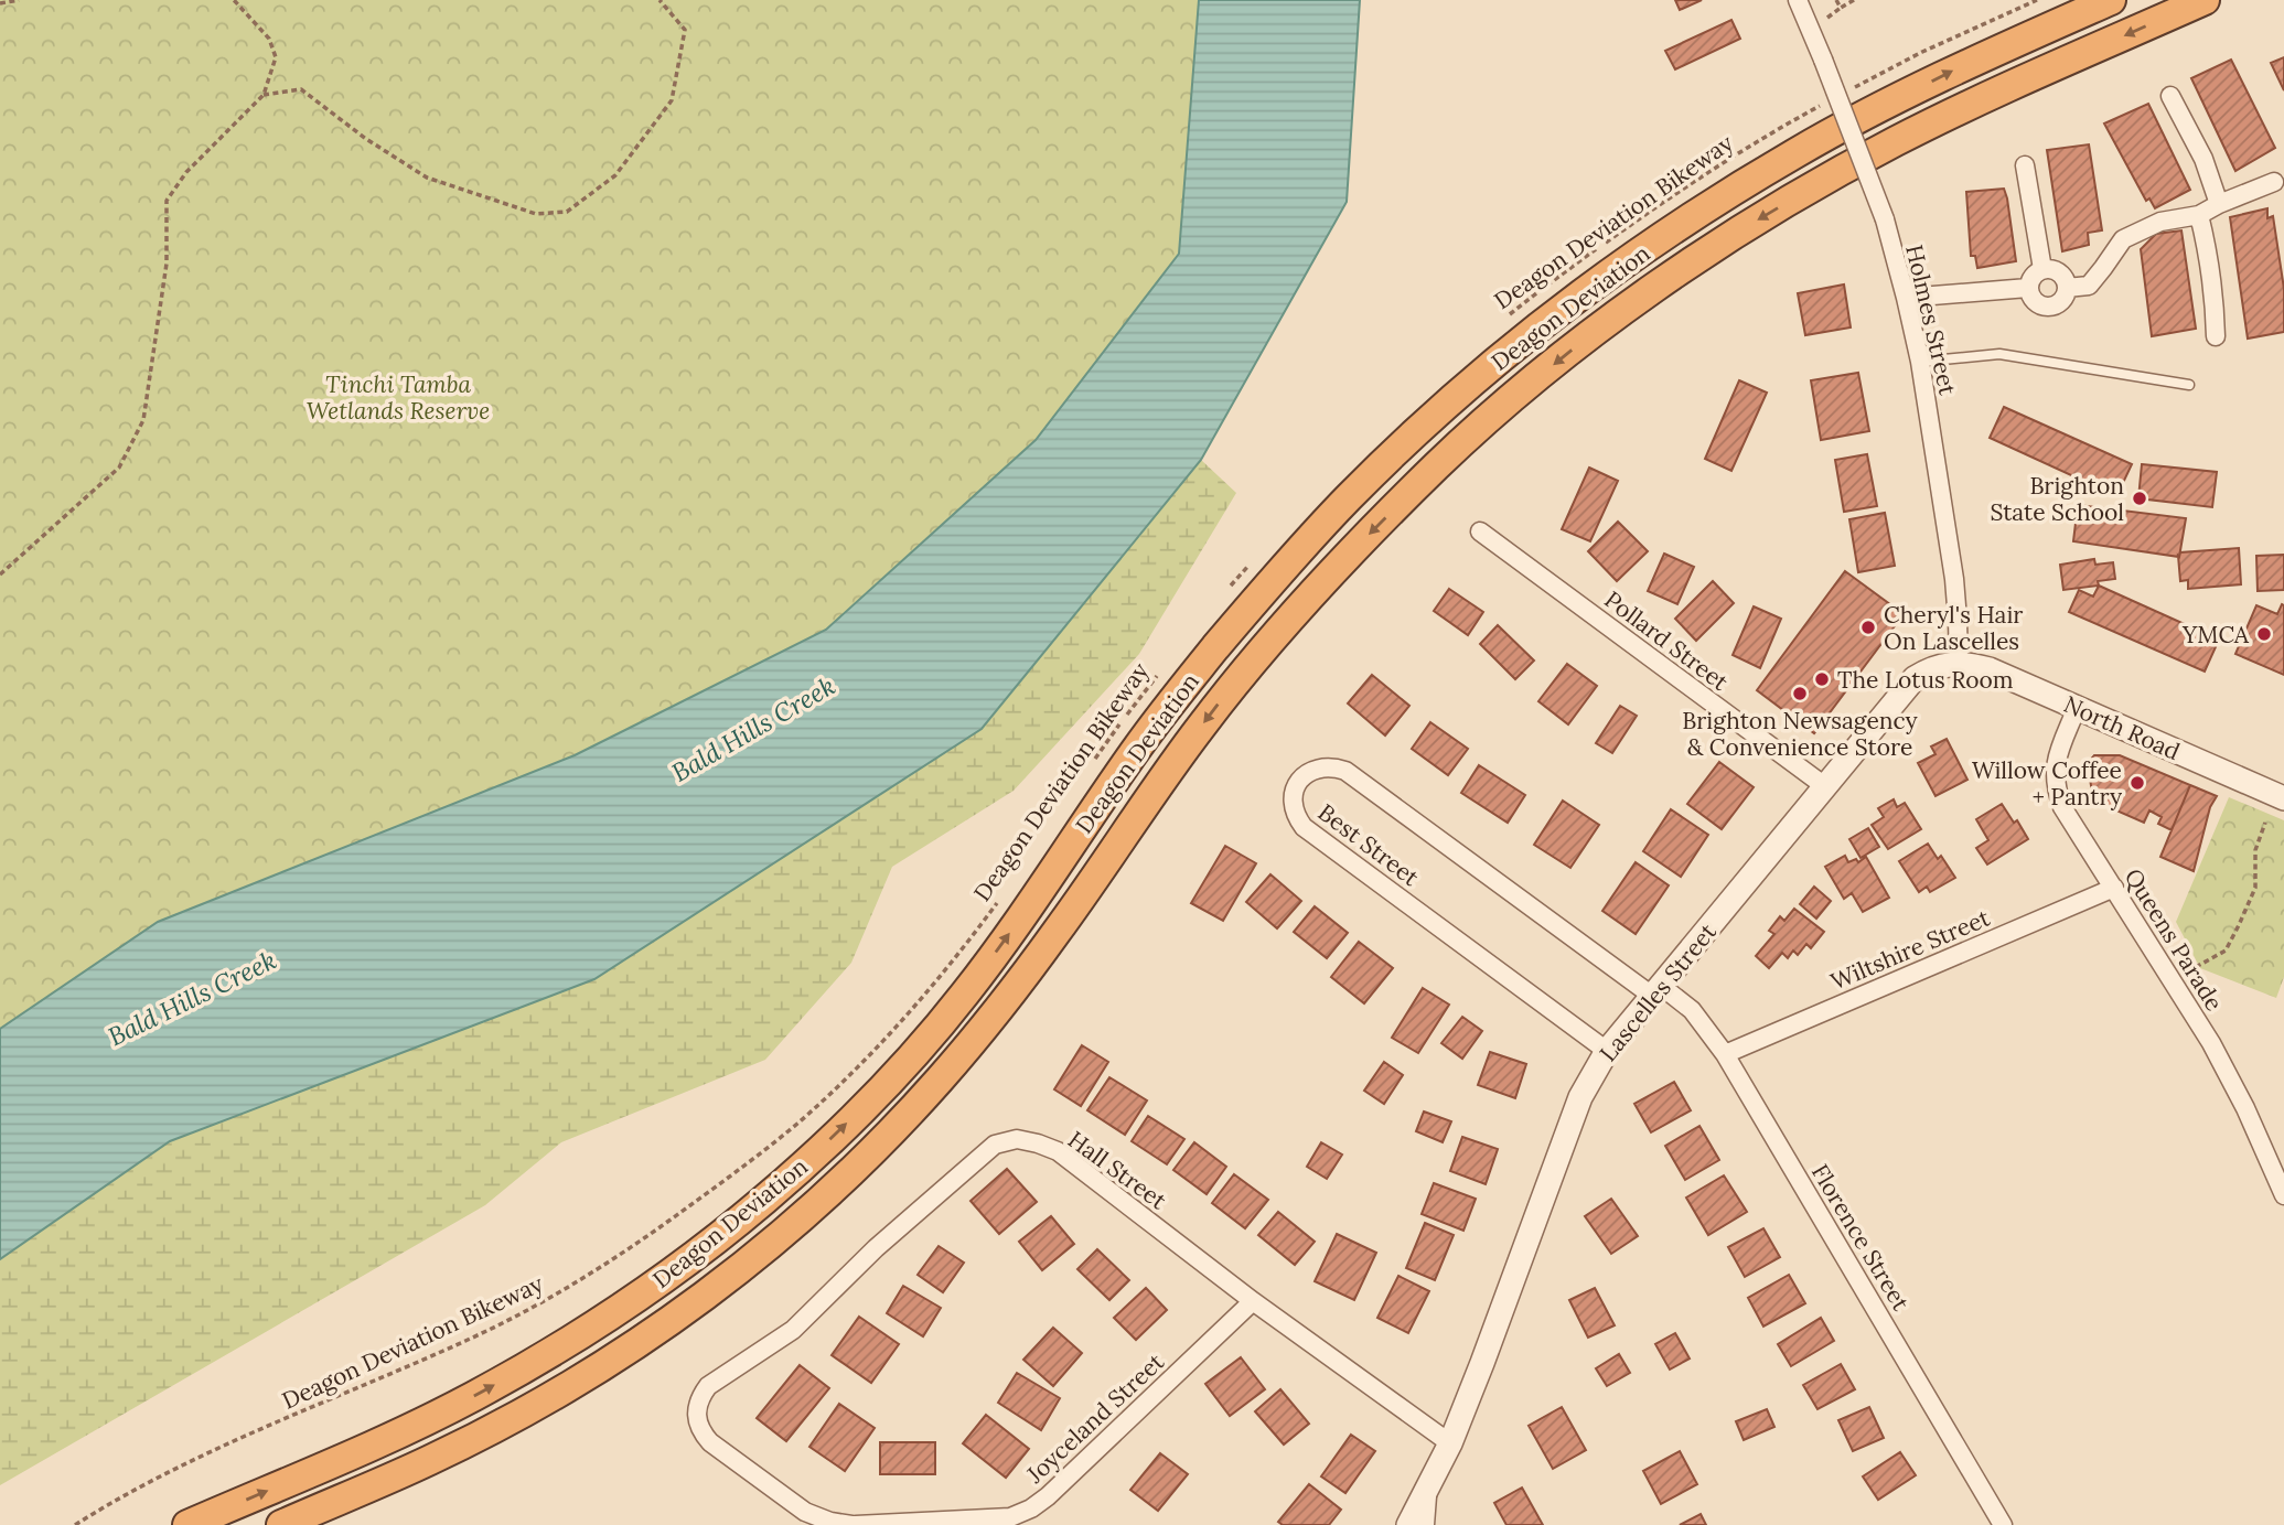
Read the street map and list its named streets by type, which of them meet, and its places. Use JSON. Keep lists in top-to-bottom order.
{
  "streets": {
    "highway": ["Deagon Deviation"],
    "street": [
      "Holmes Street",
      "Pollard Street",
      "North Road",
      "Best Street",
      "Queens Parade",
      "Wiltshire Street",
      "Lascelles Street",
      "Hall Street",
      "Florence Street",
      "Joyceland Street"
    ],
    "path": ["Deagon Deviation Bikeway"]
  },
  "crossings": [
    ["Holmes Street", "North Road"],
    ["Holmes Street", "Lascelles Street"],
    ["Pollard Street", "Lascelles Street"],
    ["North Road", "Queens Parade"],
    ["North Road", "Lascelles Street"],
    ["Best Street", "Lascelles Street"],
    ["Best Street", "Florence Street"],
    ["Queens Parade", "Wiltshire Street"],
    ["Wiltshire Street", "Florence Street"],
    ["Lascelles Street", "Hall Street"],
    ["Lascelles Street", "Florence Street"],
    ["Hall Street", "Joyceland Street"]
  ],
  "water": ["Bald Hills Creek"],
  "parks": ["Tinchi Tamba Wetlands Reserve"],
  "places": [
    "Brighton State School",
    "Cheryl's Hair On Lascelles",
    "YMCA",
    "The Lotus Room",
    "Brighton Newsagency & Convenience Store",
    "Willow Coffee + Pantry"
  ]
}
